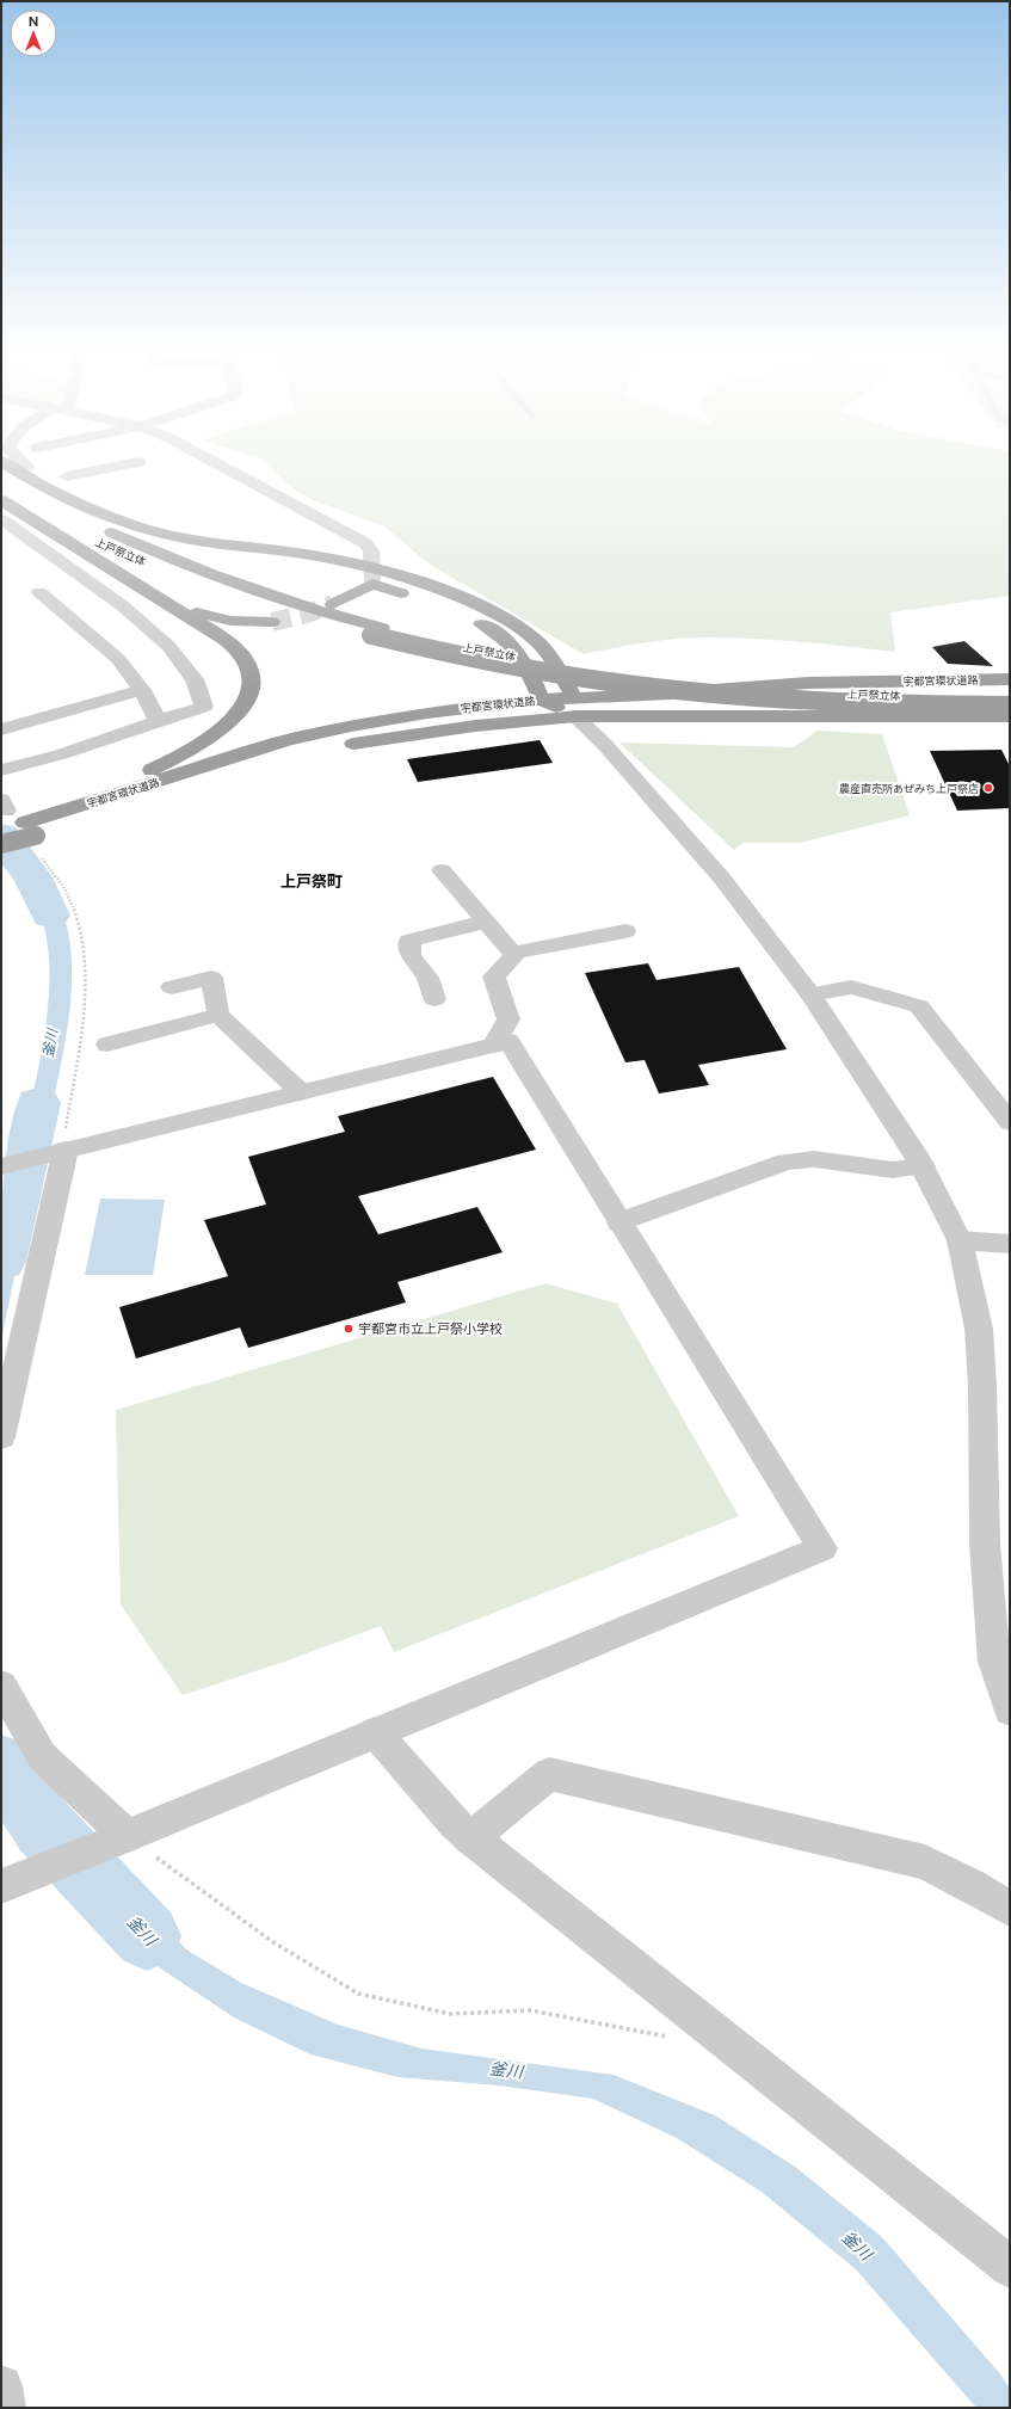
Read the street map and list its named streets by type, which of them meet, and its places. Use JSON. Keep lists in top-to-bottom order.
{
  "streets": {
    "highway": ["上戸祭立体", "宇都宮環状道路"]
  },
  "districts": ["上戸祭町"],
  "water": ["釜川"],
  "places": ["農産直売所あぜみち上戸祭店", "宇都宮市立上戸祭小学校"],
  "north": "top"
}
